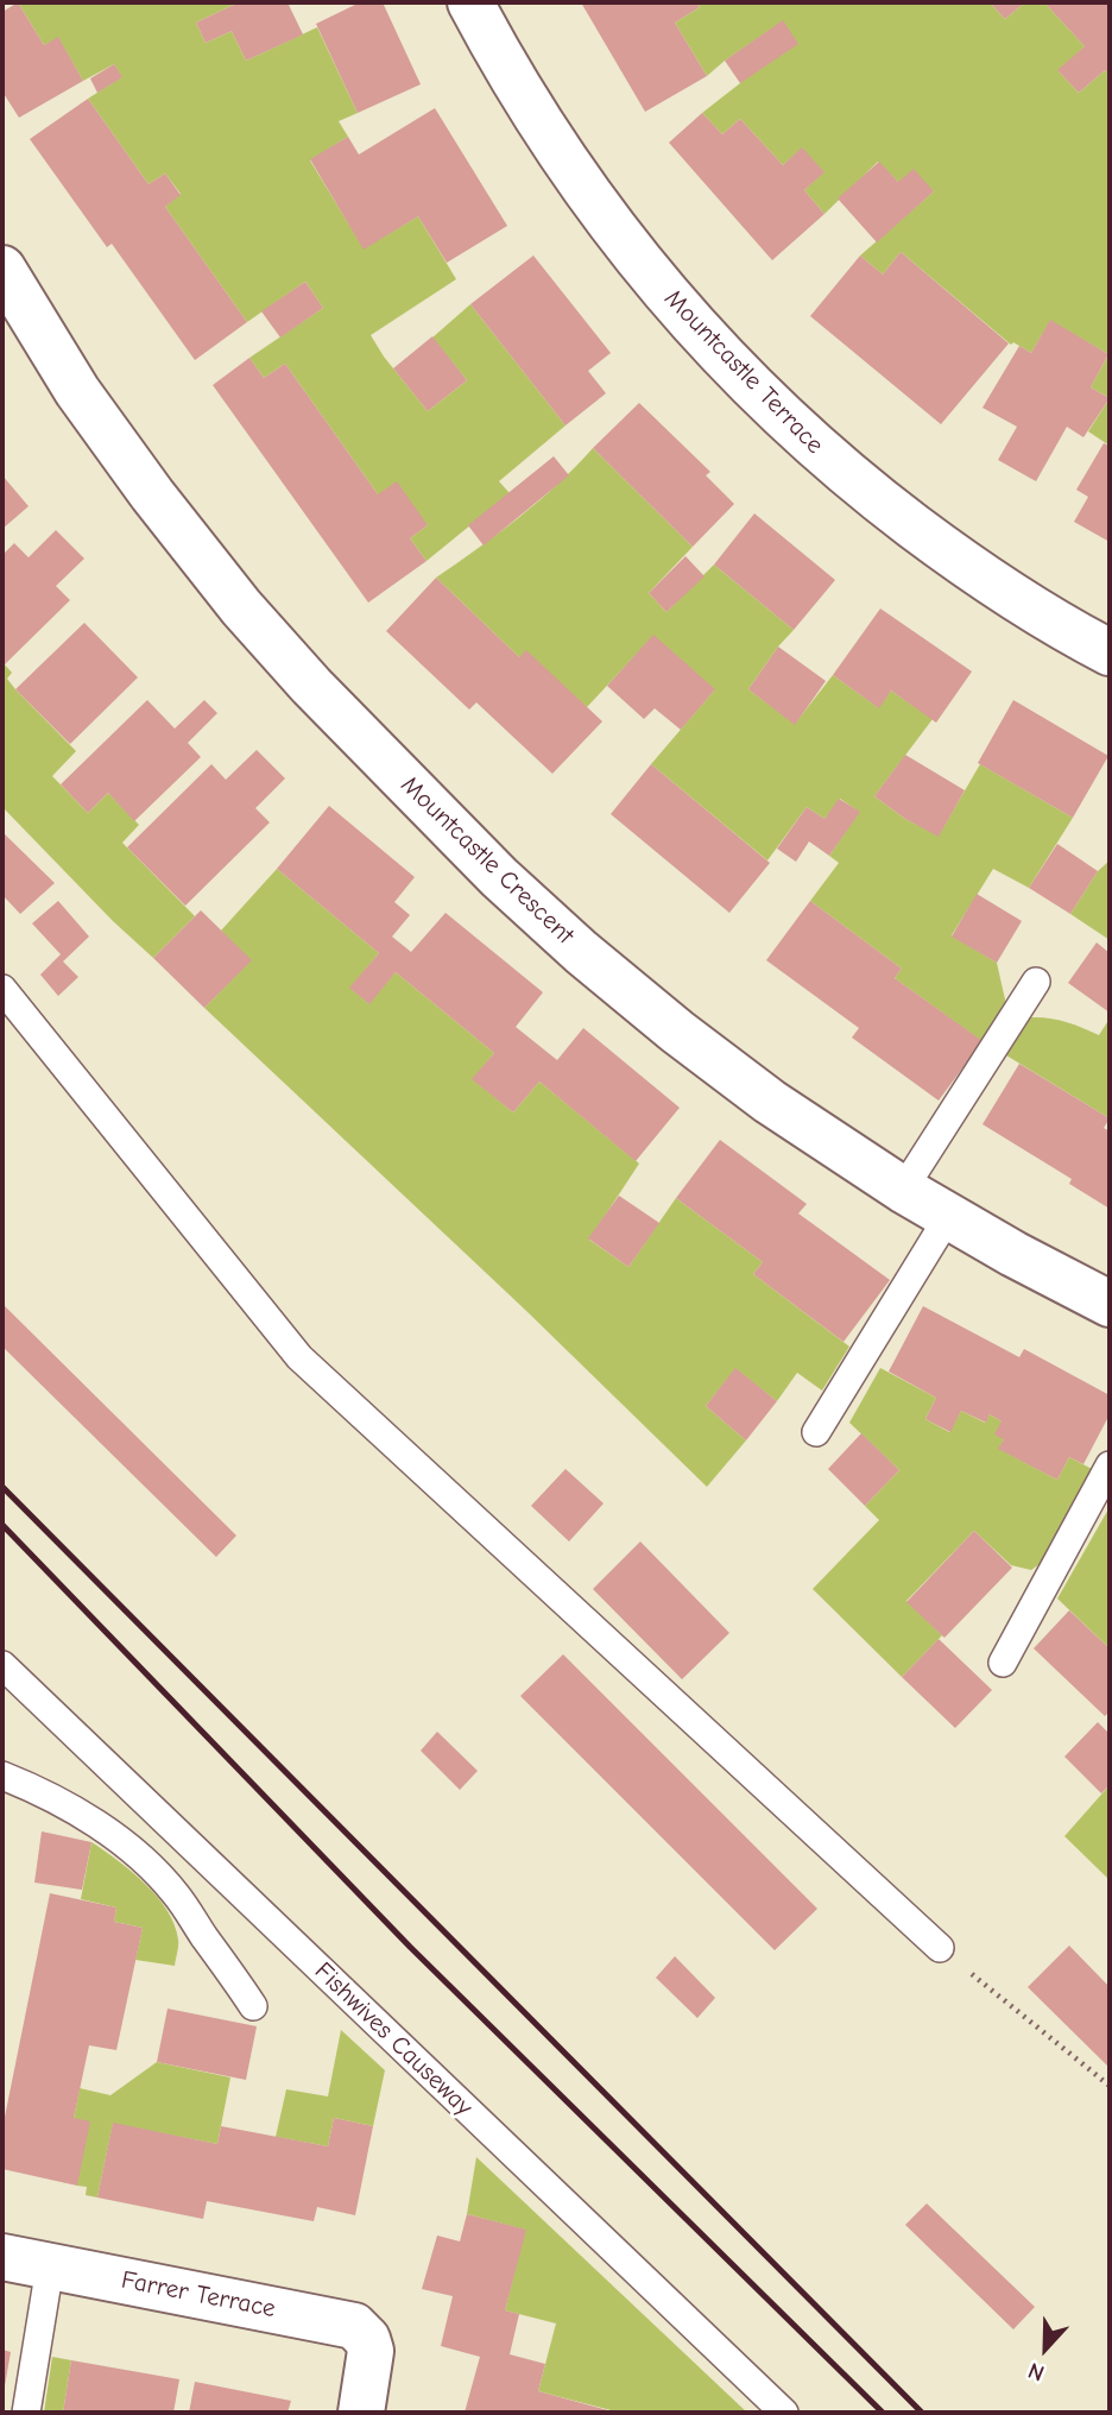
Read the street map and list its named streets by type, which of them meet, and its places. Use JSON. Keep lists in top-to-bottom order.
{
  "streets": {
    "street": ["Mountcastle Terrace", "Mountcastle Crescent", "Farrer Terrace"],
    "lane": ["Fishwives Causeway"]
  },
  "north": "bottom"
}
